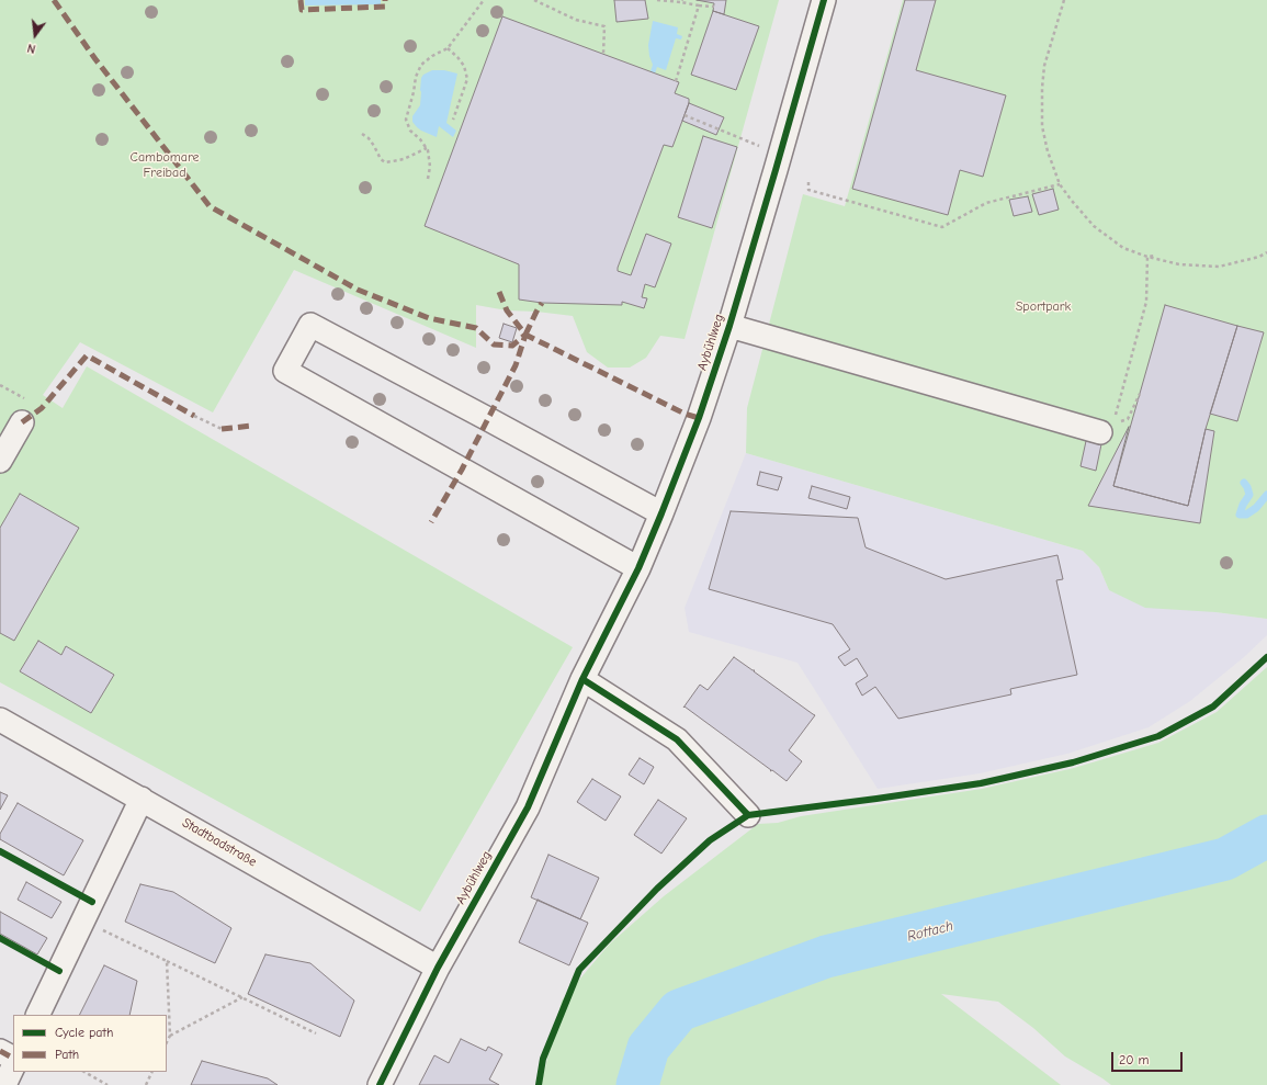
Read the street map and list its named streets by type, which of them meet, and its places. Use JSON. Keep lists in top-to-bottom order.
{
  "streets": {
    "street": ["Aybühlweg", "Stadtbadstraße"]
  },
  "crossings": [
    ["Aybühlweg", "Stadtbadstraße"]
  ],
  "water": ["Rottach"],
  "parks": ["Cambomare Freibad", "Sportpark"],
  "legend": ["Cycle path", "Path"],
  "scale_bar": "20 m",
  "north": "bottom"
}
